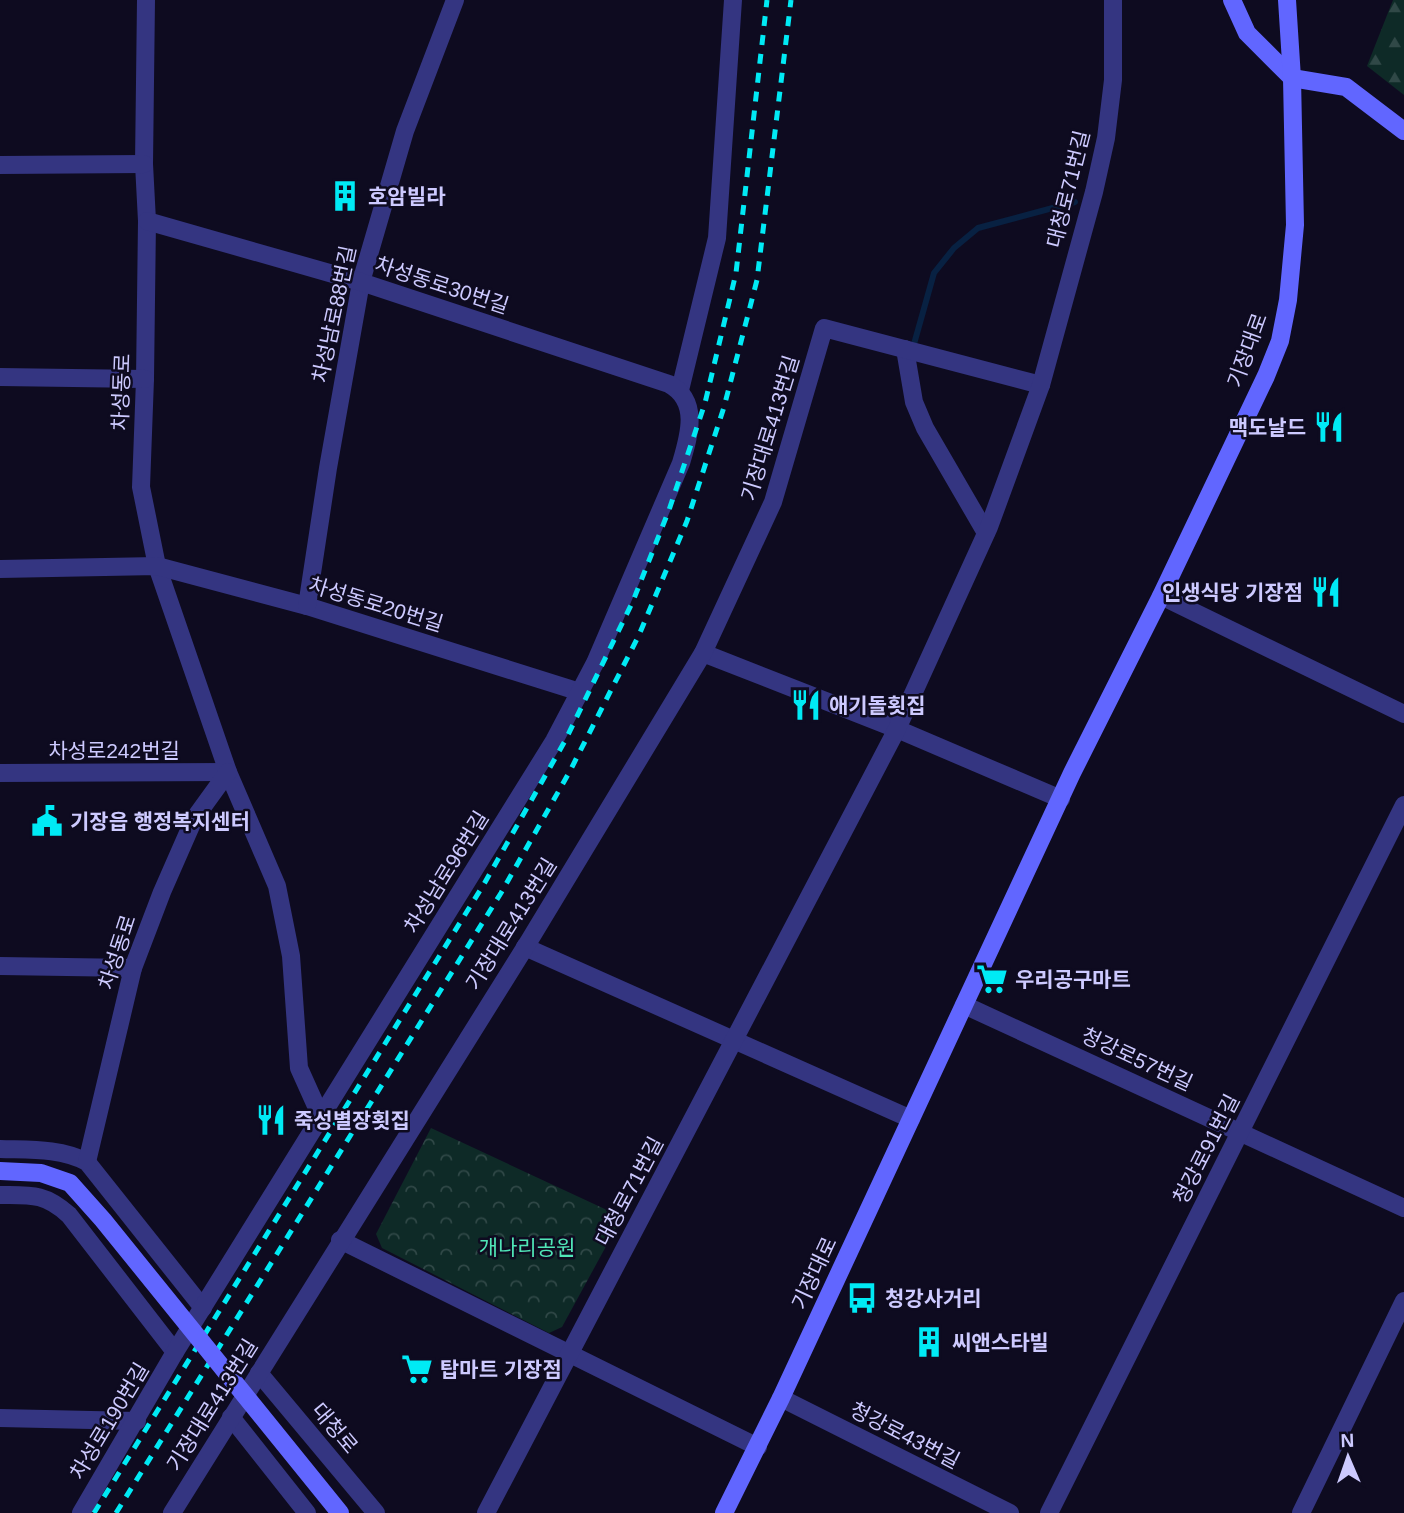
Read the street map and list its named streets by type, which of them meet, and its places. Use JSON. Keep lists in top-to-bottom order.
{
  "streets": {
    "main road": ["기장대로"],
    "street": [
      "대청로71번길",
      "차성동로30번길",
      "차성남로88번길",
      "차성동로",
      "기장대로413번길",
      "차성동로20번길",
      "차성로242번길",
      "차성남로96번길",
      "청강로57번길",
      "청강로91번길",
      "차성로190번길",
      "대청로",
      "청강로43번길"
    ]
  },
  "crossings": [
    ["차성동로30번길", "차성남로88번길"],
    ["차성동로30번길", "차성동로"],
    ["차성동로30번길", "차성남로96번길"],
    ["차성남로88번길", "차성동로20번길"],
    ["기장대로", "청강로57번길"],
    ["기장대로", "청강로43번길"],
    ["차성동로", "차성동로20번길"],
    ["차성동로", "차성로242번길"],
    ["차성동로", "차성남로96번길"],
    ["기장대로413번길", "대청로"],
    ["차성동로20번길", "차성남로96번길"],
    ["차성남로96번길", "차성로190번길"],
    ["청강로57번길", "청강로91번길"]
  ],
  "parks": ["개나리공원"],
  "places": {
    "building": ["호암빌라", "씨앤스타빌"],
    "restaurant": [
      "맥도날드",
      "인생식당 기장점",
      "애기돌횟집",
      "죽성별장횟집"
    ],
    "public building": ["기장읍 행정복지센터"],
    "supermarket": ["우리공구마트", "탑마트 기장점"],
    "bus stop": ["청강사거리"]
  },
  "north": "top"
}
